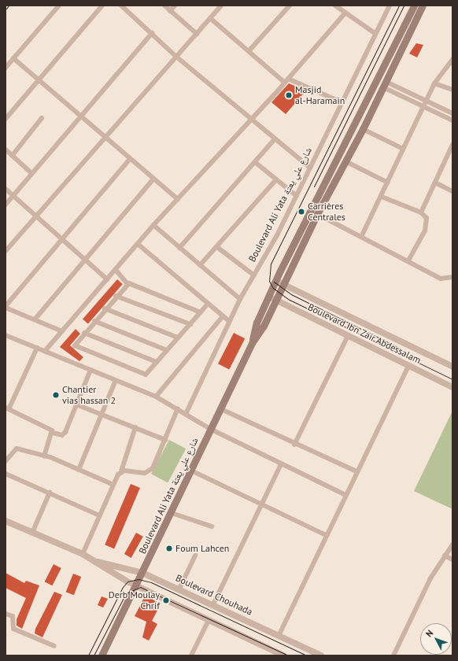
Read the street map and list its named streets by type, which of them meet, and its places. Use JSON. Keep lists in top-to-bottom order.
{
  "streets": {
    "main road": ["Boulevard Ali Yata شارع علي يعتة"],
    "street": ["Boulevard Ibn Zair Abdessalam", "Boulevard Chouhada"]
  },
  "crossings": [
    ["Boulevard Ali Yata شارع علي يعتة", "Boulevard Ibn Zair Abdessalam"],
    ["Boulevard Ali Yata شارع علي يعتة", "Boulevard Chouhada"]
  ],
  "places": [
    "Masjid al-Haramain",
    "Carrières Centrales",
    "Chantier vias hassan 2",
    "Foum Lahcen",
    "Derb Moulay Chrif"
  ],
  "north": "top left"
}
